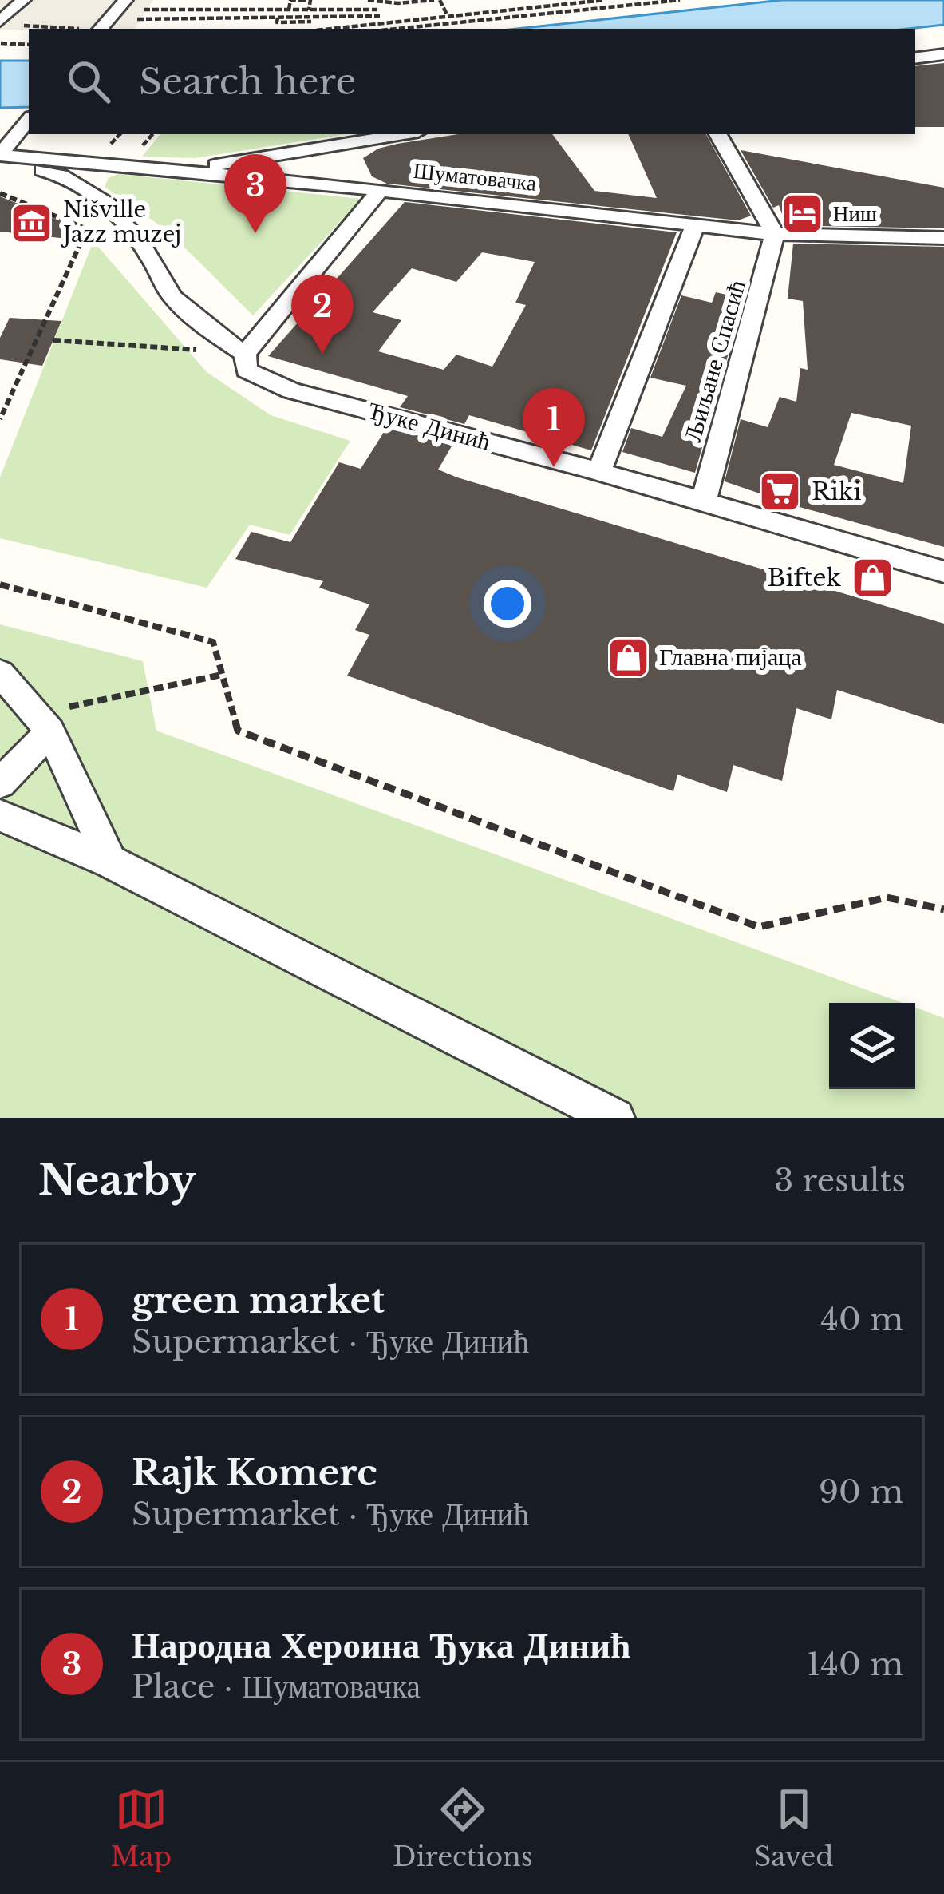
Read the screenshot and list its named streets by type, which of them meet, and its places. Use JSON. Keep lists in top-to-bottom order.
{
  "streets": {
    "street": ["Шуматовачка", "Љиљане Спасић", "Ђуке Динић"]
  },
  "crossings": [
    ["Шуматовачка", "Љиљане Спасић"],
    ["Шуматовачка", "Ђуке Динић"],
    ["Љиљане Спасић", "Ђуке Динић"]
  ],
  "places": {
    "hotel": ["Ниш"],
    "museum": ["Nišville Jazz muzej"],
    "supermarket": ["Riki"],
    "shop": ["Biftek", "Главна пијаца"]
  },
  "page": {
    "search": "Search here",
    "pins": ["3", "2", "1"],
    "heading": ["Nearby", "3 results"],
    "list": [
      {
        "mark": "1",
        "name": "green market",
        "note": "Supermarket · Ђуке Динић",
        "value": "40 m"
      },
      {
        "mark": "2",
        "name": "Rajk Komerc",
        "note": "Supermarket · Ђуке Динић",
        "value": "90 m"
      },
      {
        "mark": "3",
        "name": "Народна Хероина Ђука Динић",
        "note": "Place · Шуматовачка",
        "value": "140 m"
      }
    ],
    "nav": ["Map", "Directions", "Saved"]
  }
}
